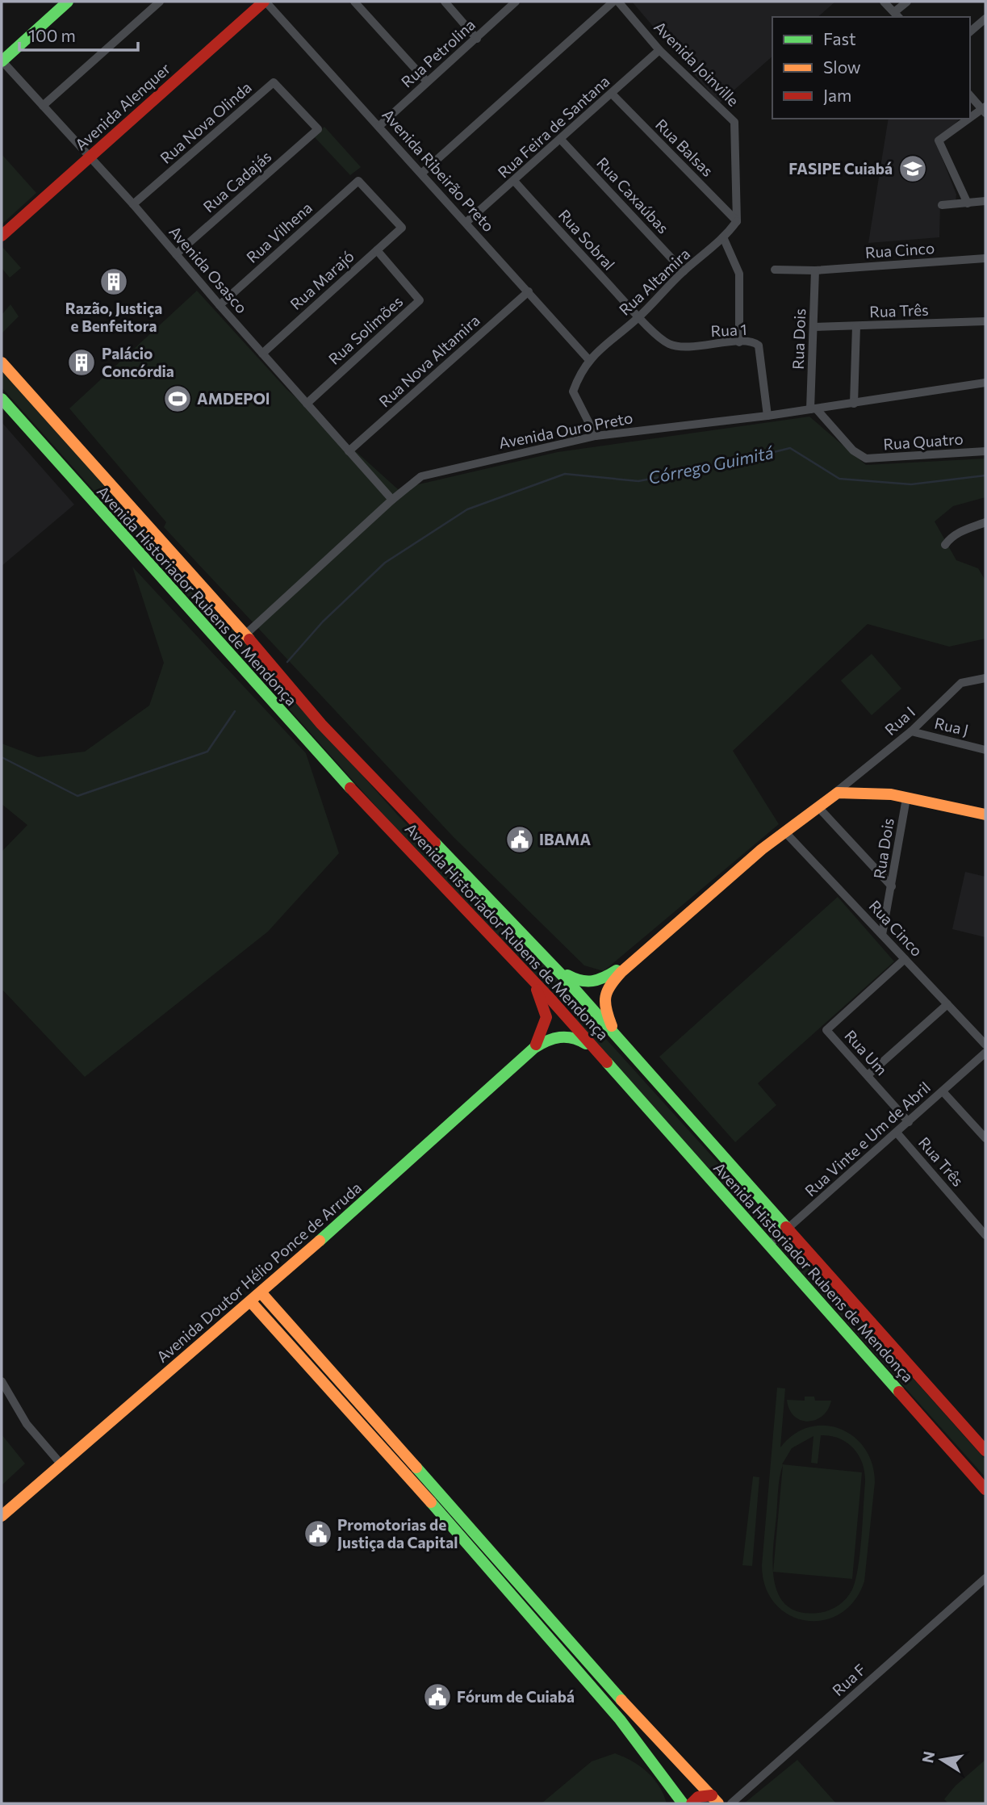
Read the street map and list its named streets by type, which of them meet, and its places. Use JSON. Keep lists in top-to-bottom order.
{
  "streets": {
    "street": [
      "Rua Petrolina",
      "Avenida Joinville",
      "Avenida Alenquer",
      "Rua Nova Olinda",
      "Rua Feira de Santana",
      "Rua Balsas",
      "Avenida Ribeirão Preto",
      "Rua Cadajás",
      "Rua Caxaúbas",
      "Rua Vilhena",
      "Rua Sobral",
      "Rua Cinco",
      "Avenida Osasco",
      "Rua Marajó",
      "Rua Altamira",
      "Rua Três",
      "Rua Solimões",
      "Rua 1",
      "Rua Dois",
      "Rua Nova Altamira",
      "Avenida Ouro Preto",
      "Rua Quatro",
      "Avenida Historiador Rubens de Mendonça",
      "Rua I",
      "Rua J",
      "Rua Um",
      "Rua Vinte e Um de Abril",
      "Avenida Doutor Hélio Ponce de Arruda",
      "Rua F"
    ]
  },
  "crossings": [
    ["Rua Petrolina", "Avenida Ribeirão Preto"],
    ["Avenida Joinville", "Rua Feira de Santana"],
    ["Avenida Joinville", "Rua Balsas"],
    ["Avenida Joinville", "Rua Altamira"],
    ["Avenida Alenquer", "Avenida Ribeirão Preto"],
    ["Avenida Alenquer", "Avenida Osasco"],
    ["Rua Nova Olinda", "Rua Cadajás"],
    ["Rua Nova Olinda", "Avenida Osasco"],
    ["Rua Feira de Santana", "Rua Balsas"],
    ["Rua Feira de Santana", "Avenida Ribeirão Preto"],
    ["Rua Feira de Santana", "Rua Caxaúbas"],
    ["Rua Feira de Santana", "Rua Sobral"],
    ["Rua Balsas", "Rua Altamira"],
    ["Avenida Ribeirão Preto", "Rua Altamira"],
    ["Avenida Ribeirão Preto", "Rua Nova Altamira"],
    ["Rua Cadajás", "Avenida Osasco"],
    ["Rua Caxaúbas", "Rua Altamira"],
    ["Rua Vilhena", "Avenida Osasco"],
    ["Rua Vilhena", "Rua Marajó"],
    ["Rua Sobral", "Rua Altamira"],
    ["Rua Sobral", "Rua 1"],
    ["Rua Cinco", "Rua Dois"],
    ["Rua Cinco", "Rua Um"],
    ["Avenida Osasco", "Rua Marajó"],
    ["Avenida Osasco", "Rua Solimões"],
    ["Avenida Osasco", "Rua Nova Altamira"],
    ["Avenida Osasco", "Avenida Ouro Preto"],
    ["Rua Marajó", "Rua Solimões"],
    ["Rua Altamira", "Rua 1"],
    ["Rua Três", "Rua Dois"],
    ["Rua Três", "Rua Vinte e Um de Abril"],
    ["Rua 1", "Avenida Ouro Preto"],
    ["Rua Dois", "Avenida Ouro Preto"],
    ["Rua Dois", "Rua Quatro"],
    ["Avenida Ouro Preto", "Rua Quatro"],
    ["Avenida Ouro Preto", "Avenida Historiador Rubens de Mendonça"],
    ["Avenida Historiador Rubens de Mendonça", "Rua Vinte e Um de Abril"],
    ["Rua I", "Rua J"],
    ["Rua Um", "Rua Vinte e Um de Abril"]
  ],
  "water": ["Córrego Guimitá"],
  "places": {
    "school or university": ["FASIPE Cuiabá"],
    "building": ["Razão, Justiça e Benfeitora", "Palácio Concórdia"],
    "sports": ["AMDEPOl"],
    "public building": ["IBAMA", "Promotorias de Justiça da Capital", "Fórum de Cuiabá"]
  },
  "legend": ["Fast", "Slow", "Jam"],
  "scale_bar": "100 m",
  "north": "left"
}
